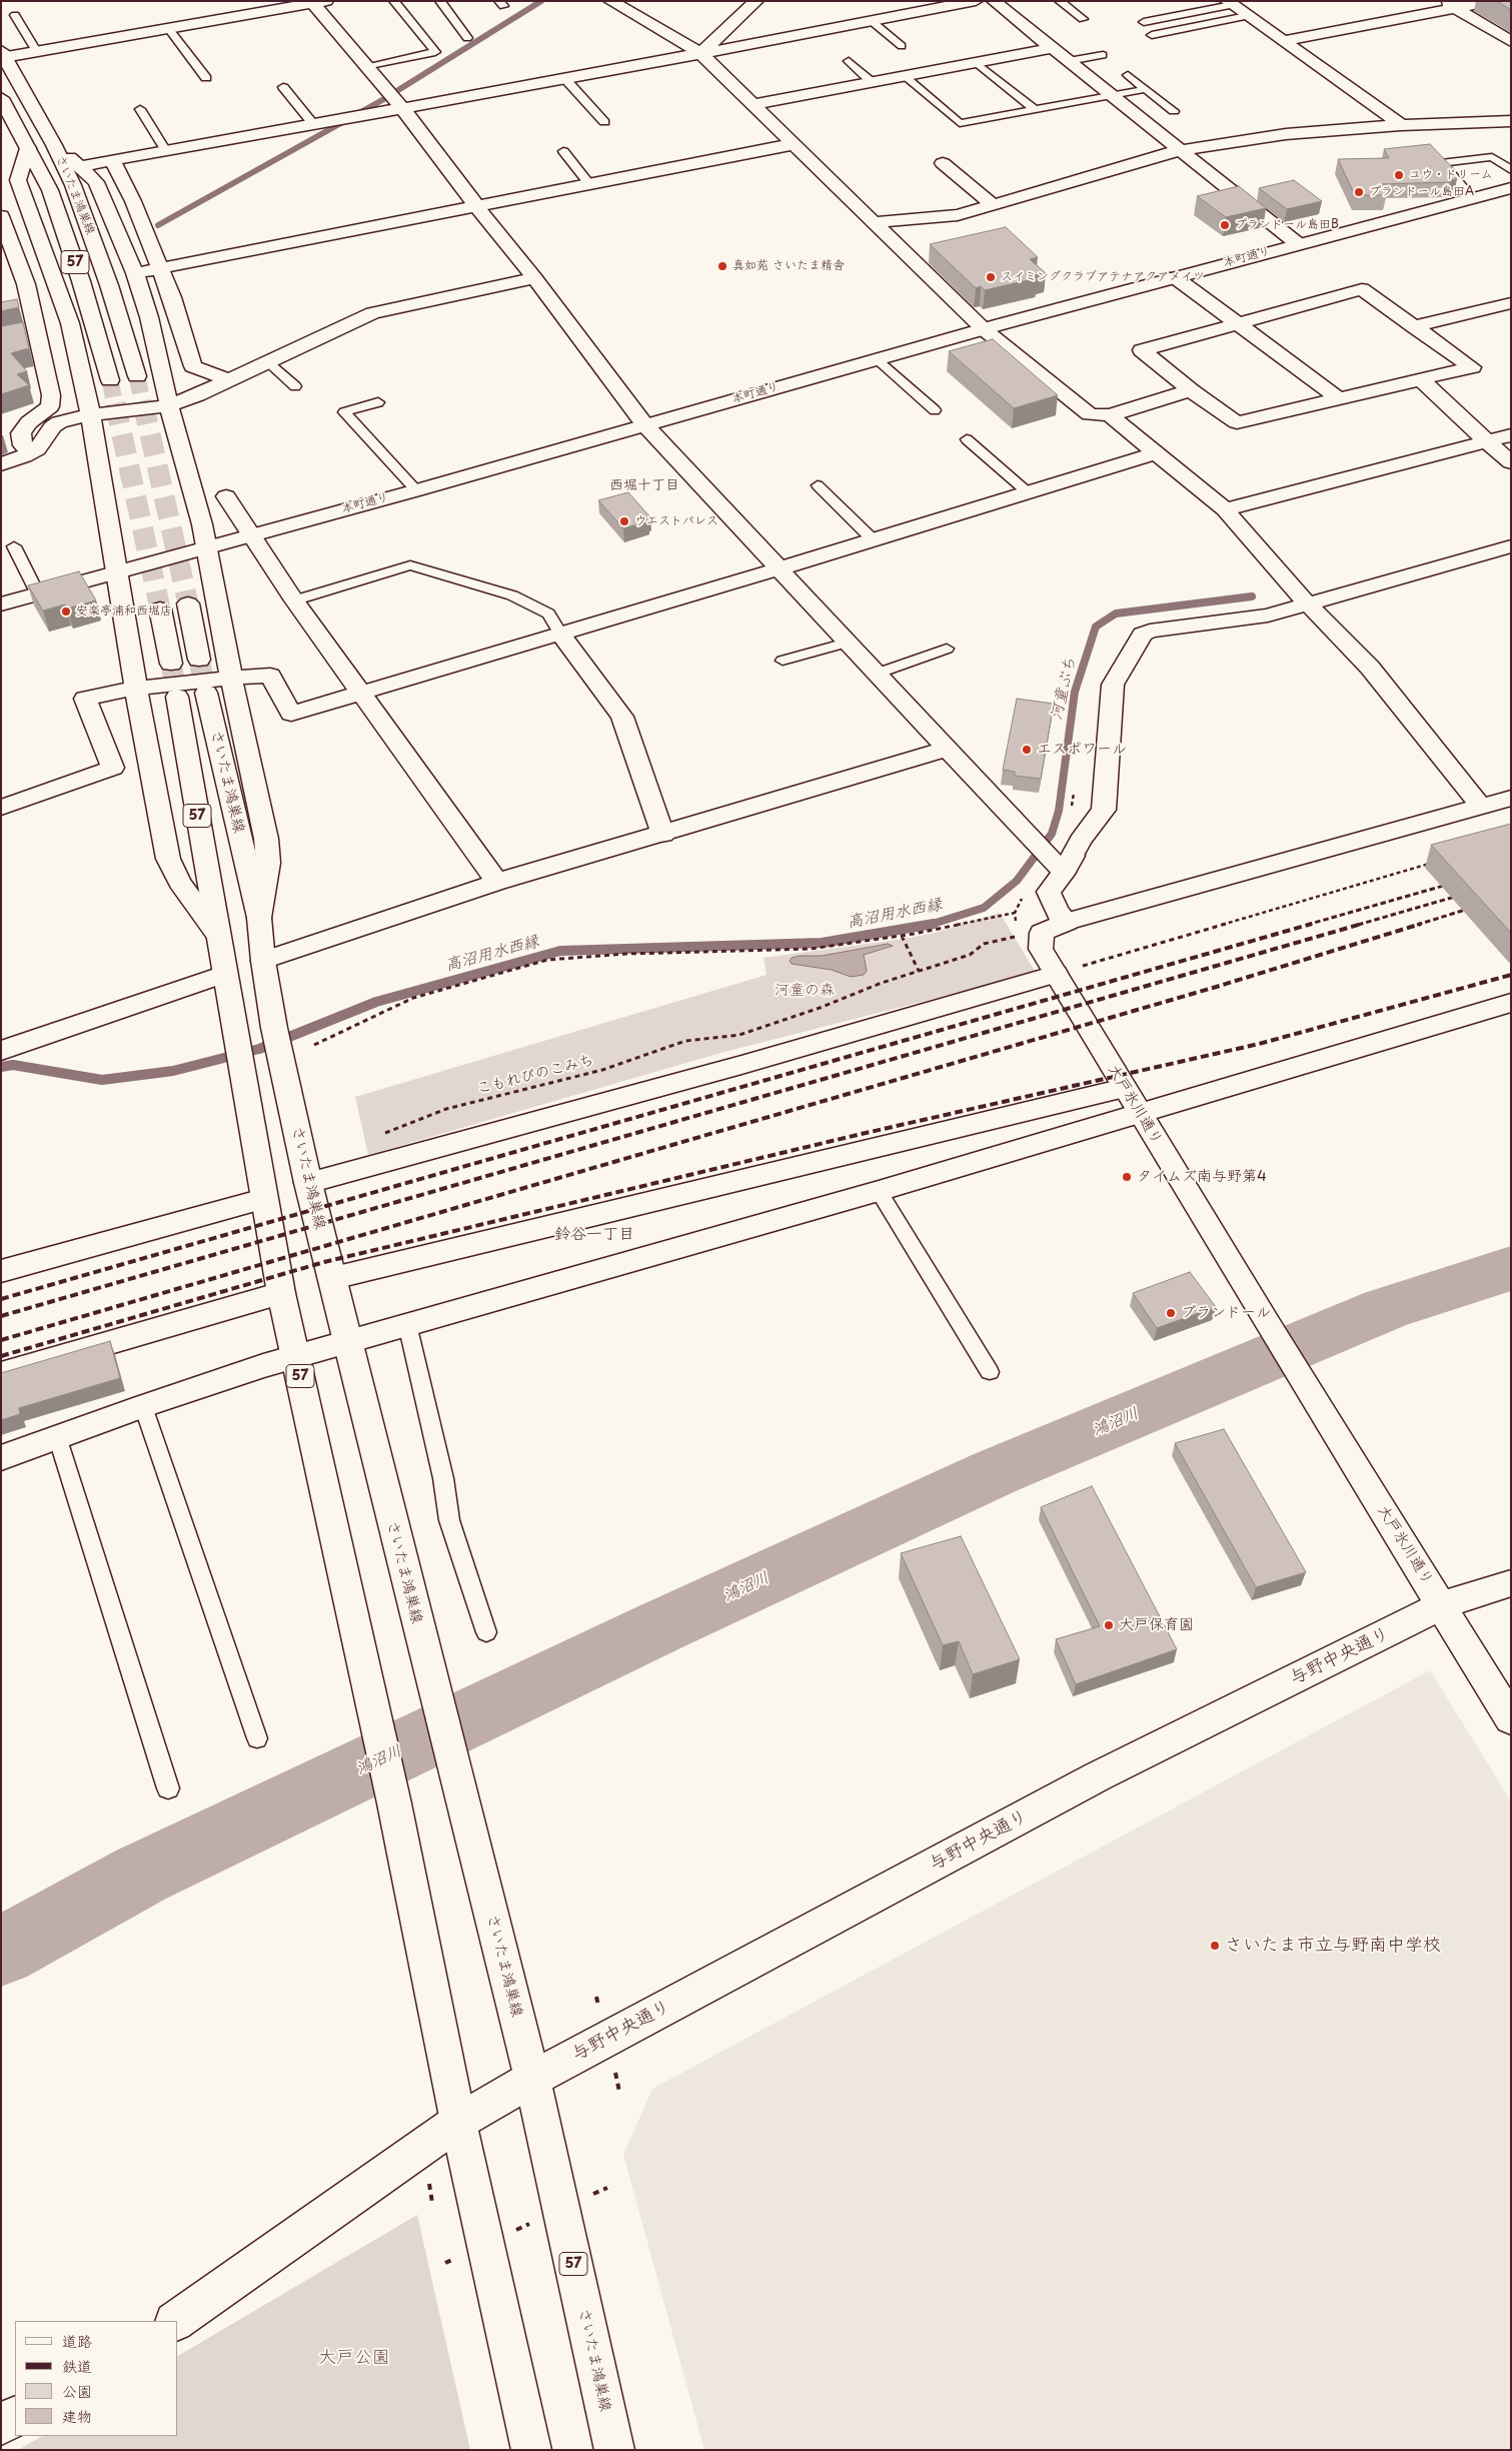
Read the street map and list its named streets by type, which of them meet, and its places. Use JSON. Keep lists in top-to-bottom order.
{
  "streets": {
    "street": [
      "さいたま鴻巣線",
      "本町通り",
      "57",
      "大戸氷川通り",
      "与野中央通り"
    ],
    "path": ["こもれびのこみち"]
  },
  "crossings": [
    ["さいたま鴻巣線", "与野中央通り"],
    ["57", "与野中央通り"],
    ["こもれびのこみち", "大戸氷川通り"],
    ["大戸氷川通り", "与野中央通り"]
  ],
  "districts": ["西堀十丁目", "鈴谷一丁目"],
  "water": ["河童ぶち", "高沼用水西縁", "鴻沼川"],
  "parks": ["河童の森", "大戸公園"],
  "places": [
    "ユウ・ドリーム",
    "プランドール島田A",
    "プランドール島田B",
    "真如苑 さいたま精舎",
    "スイミングクラブアテナアクアメイツ",
    "ウエストパレス",
    "安楽亭浦和西堀店",
    "エスポワール",
    "タイムズ南与野第4",
    "プランドール",
    "大戸保育園",
    "さいたま市立与野南中学校"
  ],
  "legend": [
    "道路",
    "鉄道",
    "公園",
    "建物"
  ]
}
